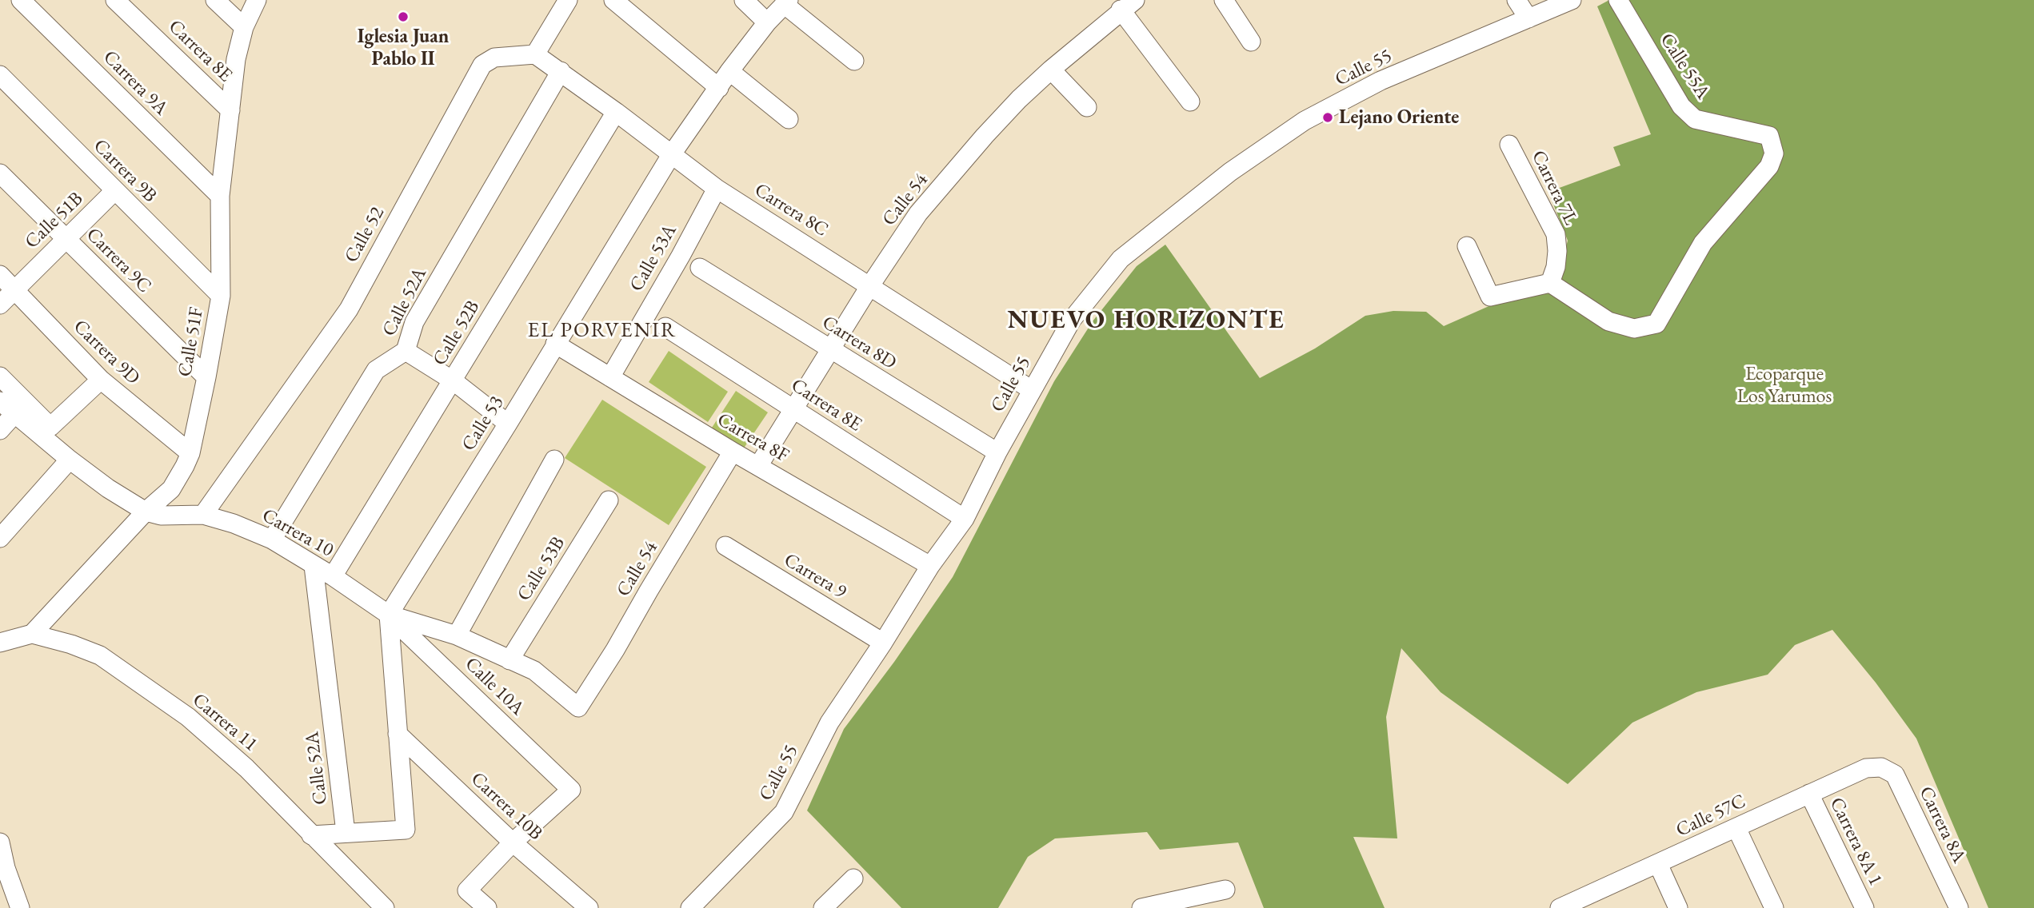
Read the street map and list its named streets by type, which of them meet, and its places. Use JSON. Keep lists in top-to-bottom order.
{
  "streets": {
    "street": [
      "Carrera 8E",
      "Calle 55A",
      "Calle 55",
      "Carrera 9A",
      "Carrera 9B",
      "Carrera 7L",
      "Calle 54",
      "Carrera 8C",
      "Calle 51B",
      "Calle 52",
      "Calle 53A",
      "Carrera 9C",
      "Calle 52A",
      "Calle 52B",
      "Calle 51F",
      "Carrera 8D",
      "Carrera 9D",
      "Calle 53",
      "Carrera 8F",
      "Carrera 10",
      "Calle 53B",
      "Carrera 9",
      "Calle 10A",
      "Carrera 11",
      "Carrera 10B",
      "Calle 57C",
      "Carrera 8A",
      "Carrera 8A 1"
    ]
  },
  "crossings": [
    ["Carrera 8E", "Calle 55"],
    ["Carrera 8E", "Calle 54"],
    ["Carrera 8E", "Calle 51F"],
    ["Calle 55A", "Carrera 7L"],
    ["Calle 55", "Carrera 8C"],
    ["Calle 55", "Carrera 8D"],
    ["Calle 55", "Carrera 8F"],
    ["Calle 55", "Carrera 9"],
    ["Carrera 9A", "Calle 51F"],
    ["Carrera 9B", "Calle 51B"],
    ["Carrera 9B", "Calle 51F"],
    ["Calle 54", "Carrera 8C"],
    ["Calle 54", "Carrera 8D"],
    ["Calle 54", "Carrera 8F"],
    ["Calle 54", "Carrera 10"],
    ["Carrera 8C", "Calle 52"],
    ["Carrera 8C", "Calle 53A"],
    ["Carrera 8C", "Calle 52A"],
    ["Carrera 8C", "Calle 52B"],
    ["Carrera 8C", "Calle 53"],
    ["Calle 51B", "Carrera 9C"],
    ["Calle 51B", "Carrera 9D"],
    ["Calle 52", "Carrera 10"],
    ["Calle 53A", "Carrera 8F"],
    ["Carrera 9C", "Calle 51F"],
    ["Calle 52A", "Carrera 10"],
    ["Calle 52B", "Carrera 10"],
    ["Calle 51F", "Carrera 9D"],
    ["Calle 51F", "Carrera 10"],
    ["Calle 51F", "Carrera 11"],
    ["Calle 53", "Carrera 8F"],
    ["Calle 53", "Carrera 10"],
    ["Calle 53", "Calle 10A"],
    ["Carrera 10", "Calle 53B"],
    ["Carrera 10", "Calle 10A"],
    ["Calle 10A", "Carrera 10B"],
    ["Calle 57C", "Carrera 8A"],
    ["Calle 57C", "Carrera 8A 1"]
  ],
  "districts": ["NUEVO HORIZONTE", "EL PORVENIR"],
  "parks": ["Ecoparque Los Yarumos"],
  "places": ["Iglesia Juan Pablo II", "Lejano Oriente"]
}
